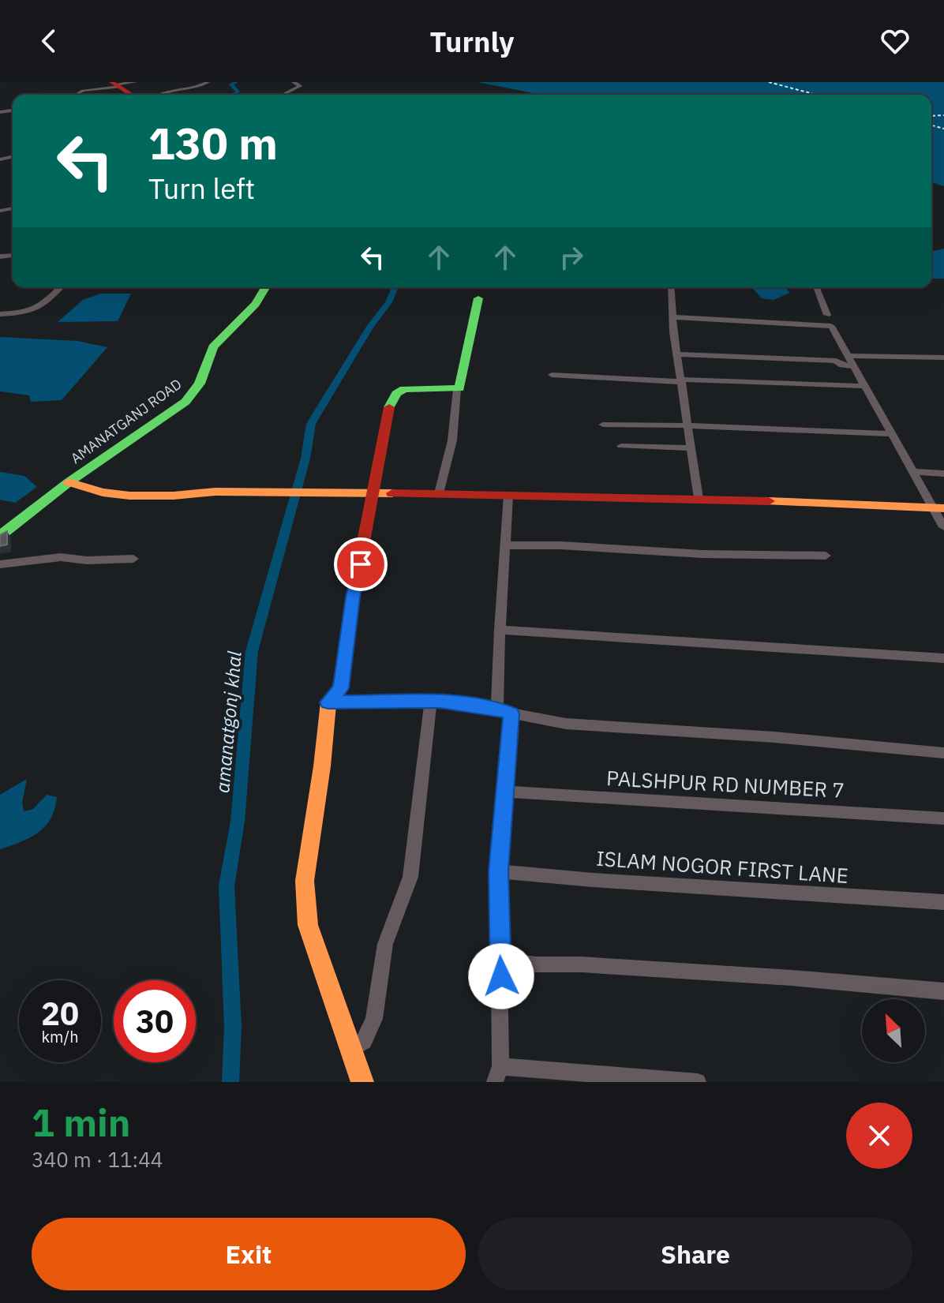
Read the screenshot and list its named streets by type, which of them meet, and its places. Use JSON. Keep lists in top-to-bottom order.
{
  "streets": {
    "street": ["AMANATGANJ ROAD", "PALSHPUR RD NUMBER 7", "ISLAM NOGOR FIRST LANE"]
  },
  "water": ["amanatgonj khal"],
  "north": "top left",
  "page": {
    "header": "Turnly",
    "turn": ["130 m", "Turn left"],
    "speed": "20 km/h",
    "limit": "30",
    "heading": ["1 min", "340 m · 11:44"],
    "buttons": ["Exit", "Share"]
  }
}
